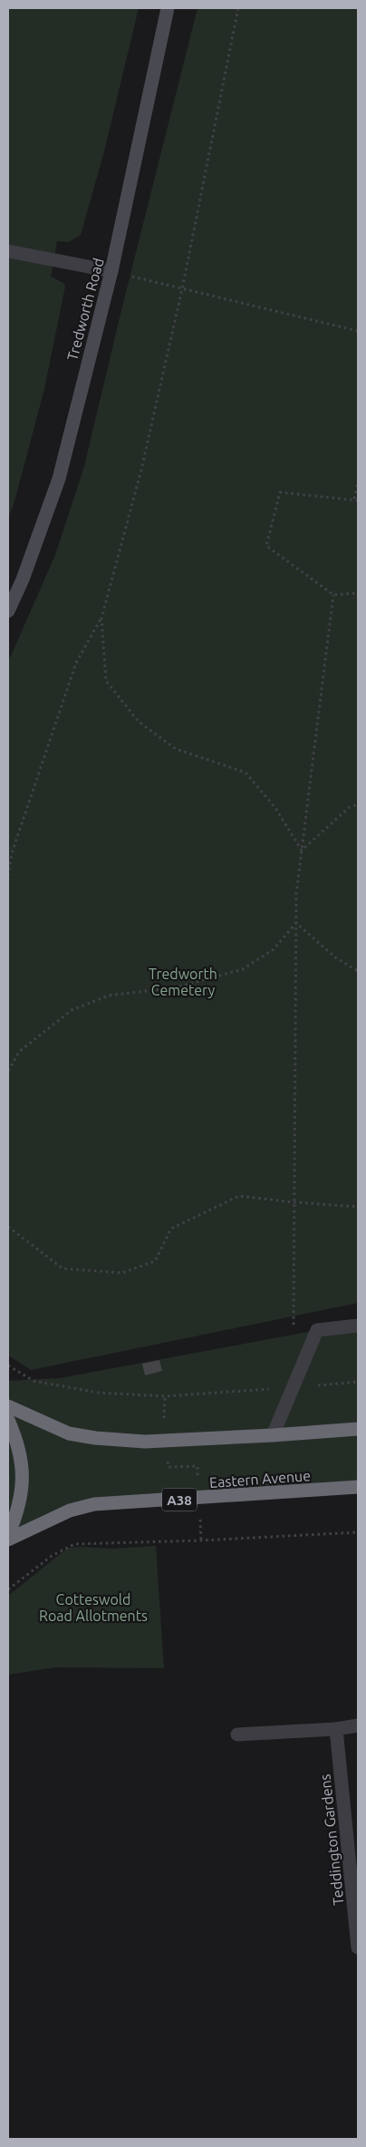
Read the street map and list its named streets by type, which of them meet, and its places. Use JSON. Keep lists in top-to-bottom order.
{
  "streets": {
    "highway": ["Eastern Avenue", "A38"],
    "street": ["Tredworth Road", "Teddington Gardens"]
  },
  "parks": ["Tredworth Cemetery", "Cotteswold Road Allotments"]
}
